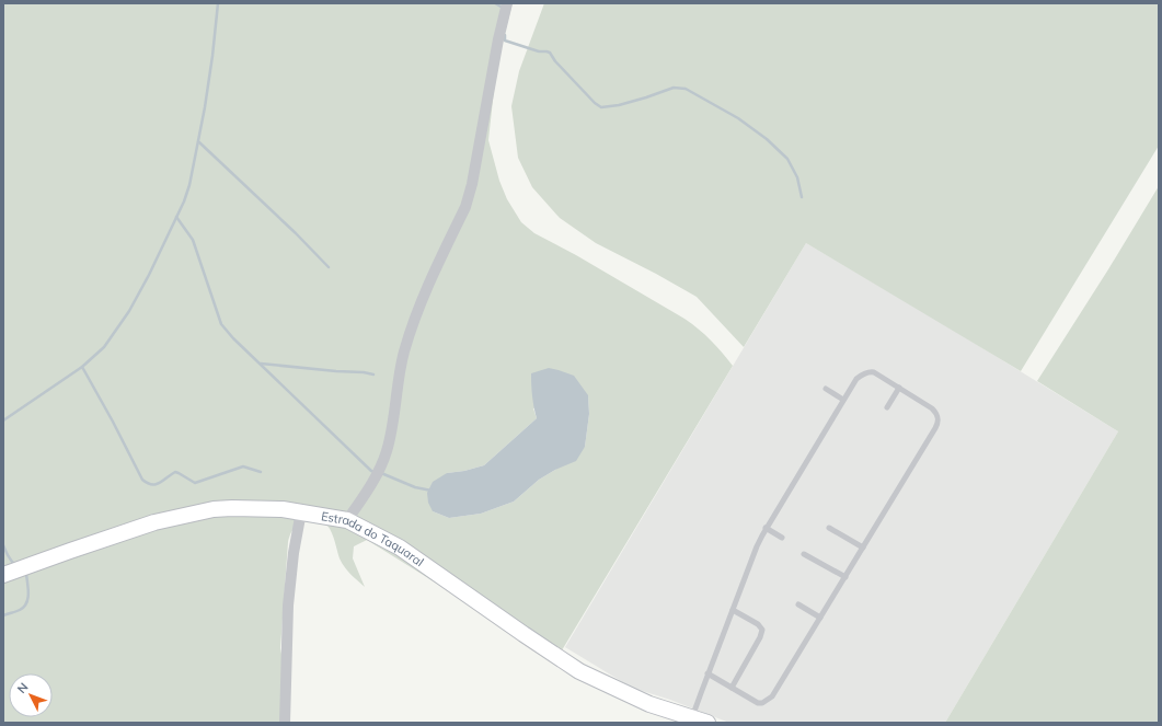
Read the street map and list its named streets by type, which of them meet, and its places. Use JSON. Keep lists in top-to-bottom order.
{
  "streets": {
    "street": ["Estrada do Taquaral"]
  },
  "north": "top left"
}
